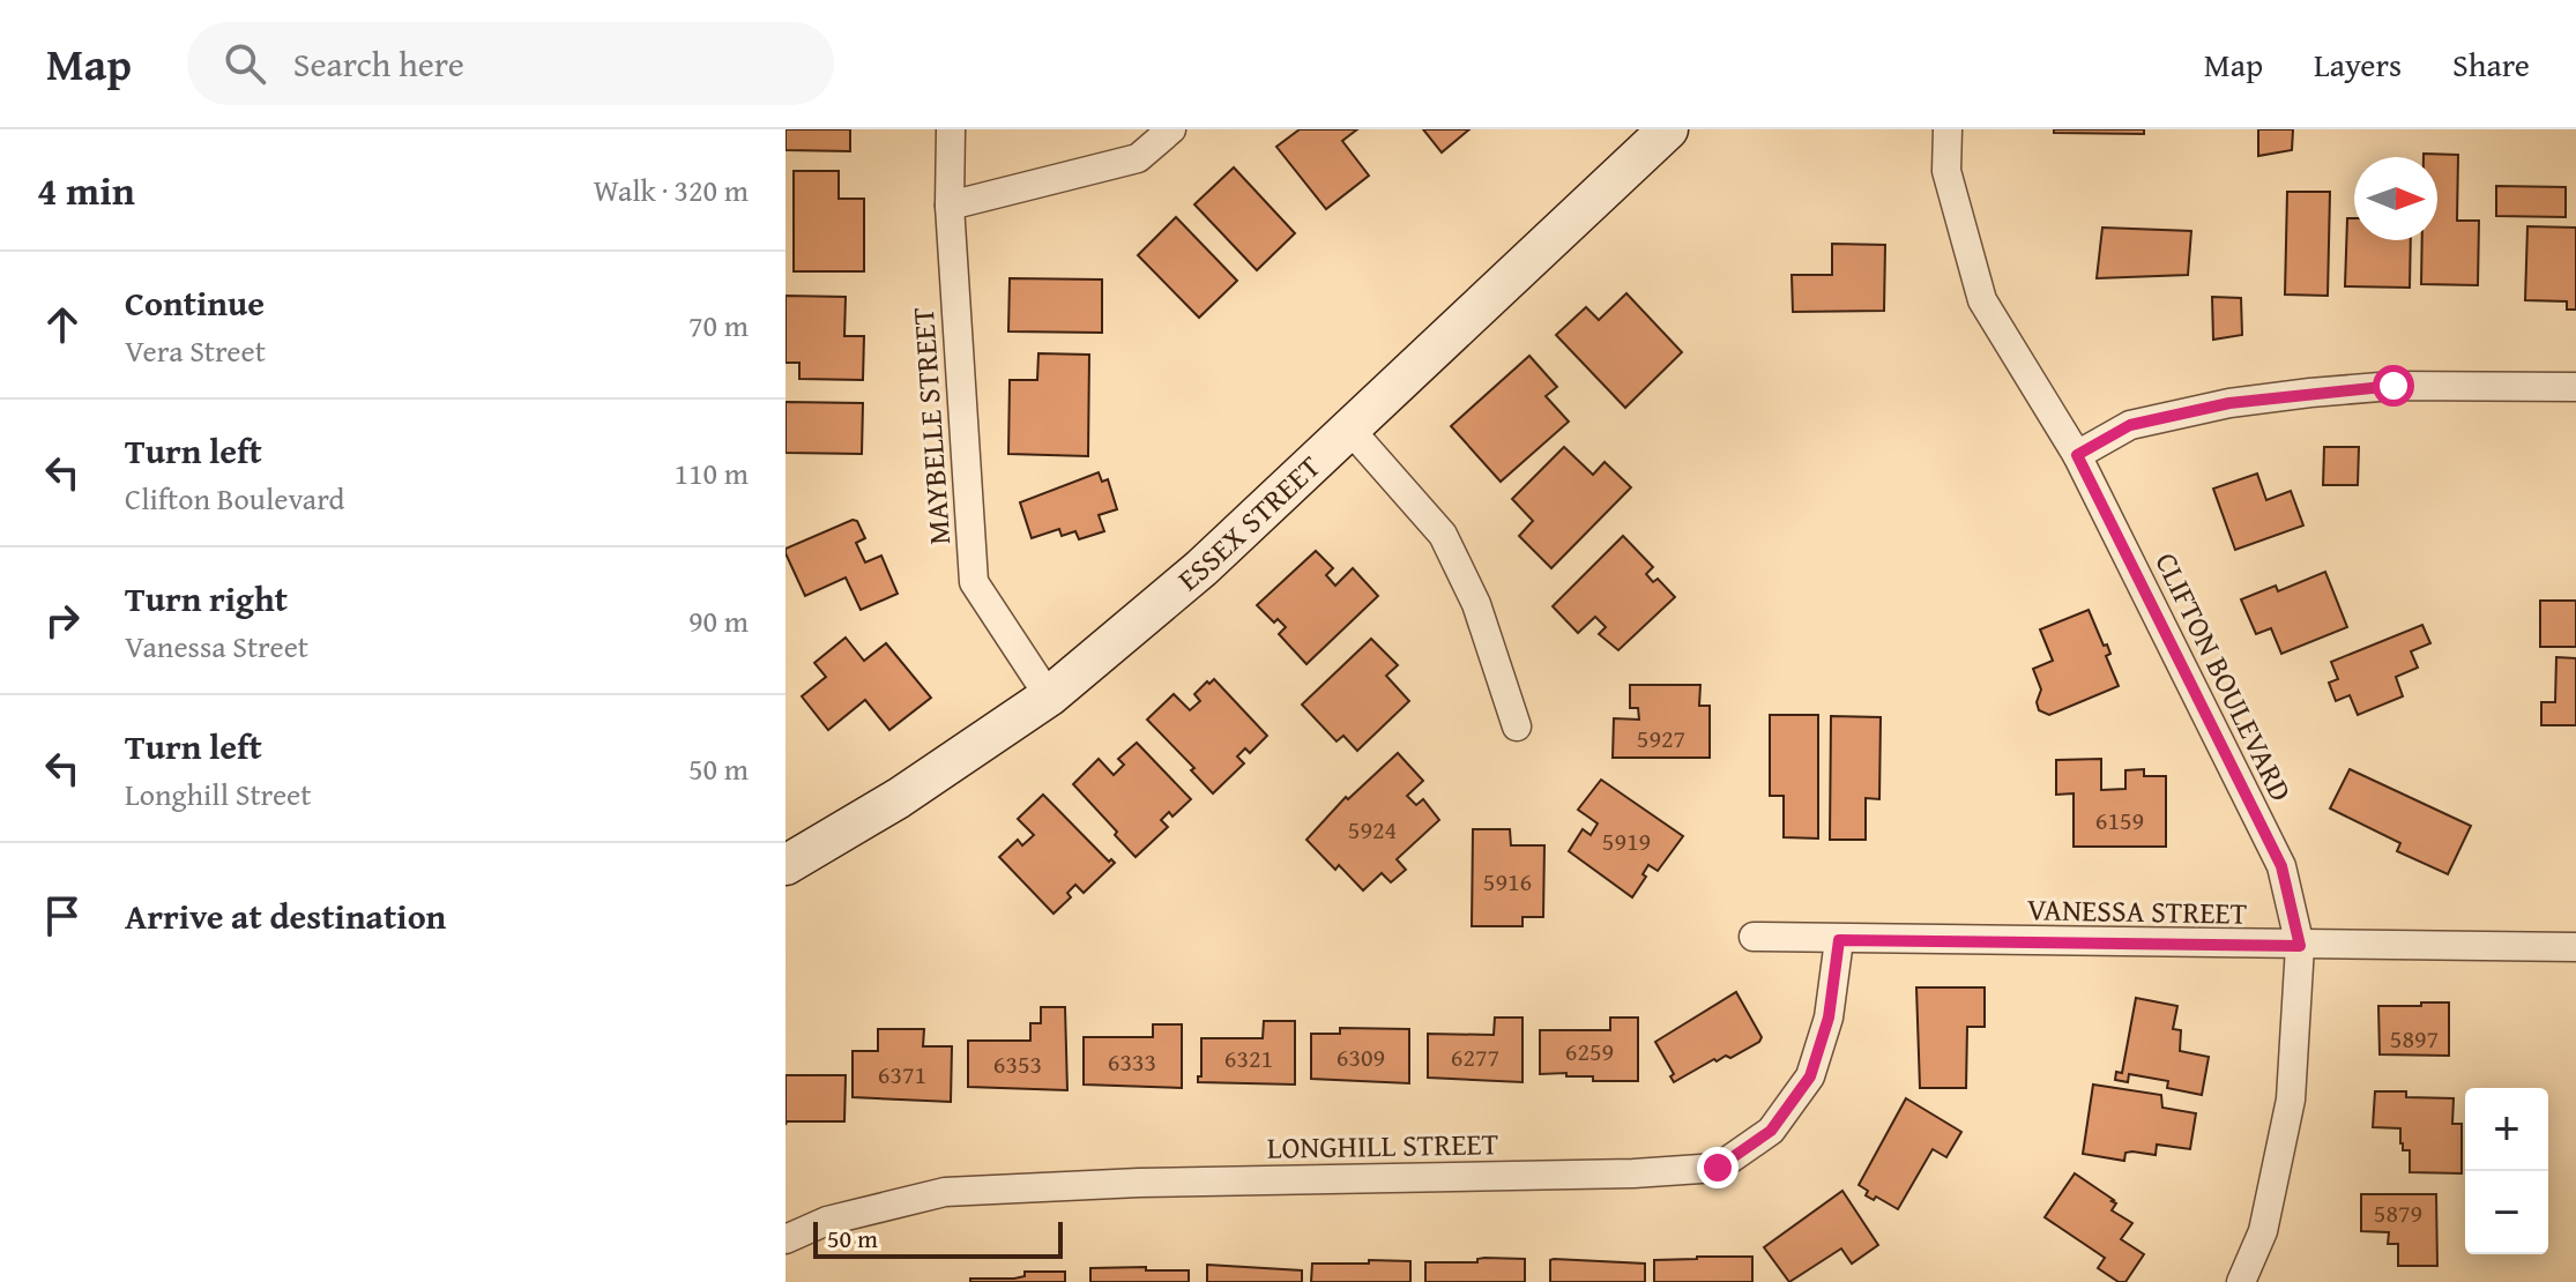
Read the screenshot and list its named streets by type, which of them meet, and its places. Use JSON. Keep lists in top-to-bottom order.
{
  "streets": {
    "street": [
      "MAYBELLE STREET",
      "ESSEX STREET",
      "CLIFTON BOULEVARD",
      "VANESSA STREET",
      "LONGHILL STREET"
    ]
  },
  "crossings": [
    ["MAYBELLE STREET", "ESSEX STREET"],
    ["CLIFTON BOULEVARD", "VANESSA STREET"],
    ["VANESSA STREET", "LONGHILL STREET"]
  ],
  "house_numbers": [
    "5927",
    "6159",
    "5924",
    "5919",
    "5916",
    "5897",
    "6259",
    "6309",
    "6277",
    "6321",
    "6333",
    "6353",
    "6371",
    "5879"
  ],
  "scale_bar": "50 m",
  "north": "right",
  "page": {
    "header": "Map",
    "search": "Search here",
    "nav": ["Map", "Layers", "Share"],
    "heading": ["4 min", "Walk · 320 m"],
    "list": [
      ["Continue", "Vera Street", "70 m"],
      ["Turn left", "Clifton Boulevard", "110 m"],
      ["Turn right", "Vanessa Street", "90 m"],
      ["Turn left", "Longhill Street", "50 m"],
      "Arrive at destination"
    ],
    "map_buttons": ["+", "−"],
    "scale": "50 m"
  }
}
